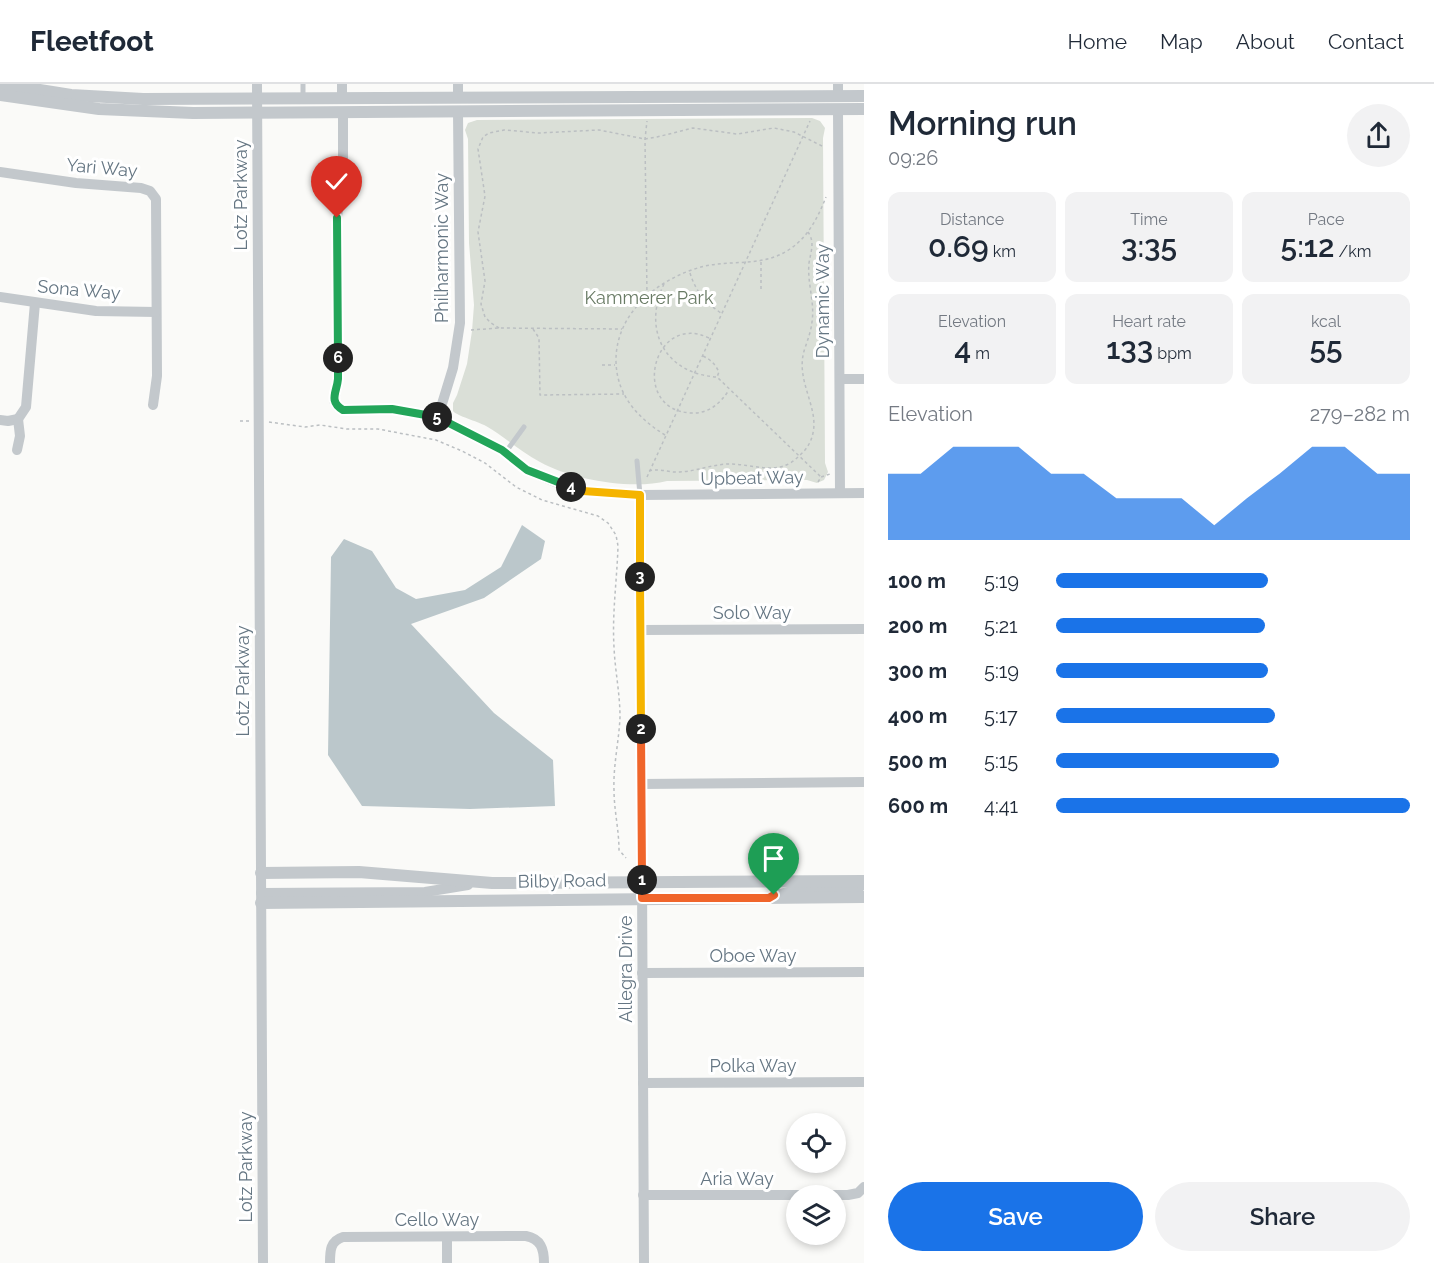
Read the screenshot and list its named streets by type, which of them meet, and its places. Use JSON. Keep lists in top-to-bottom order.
{
  "streets": {
    "street": [
      "Yari Way",
      "Lotz Parkway",
      "Philharmonic Way",
      "Sona Way",
      "Dynamic Way",
      "Upbeat Way",
      "Solo Way",
      "Bilby Road",
      "Oboe Way",
      "Allegra Drive",
      "Polka Way",
      "Aria Way",
      "Cello Way"
    ]
  },
  "crossings": [
    ["Yari Way", "Sona Way"],
    ["Lotz Parkway", "Bilby Road"],
    ["Philharmonic Way", "Upbeat Way"],
    ["Dynamic Way", "Upbeat Way"],
    ["Upbeat Way", "Allegra Drive"],
    ["Solo Way", "Allegra Drive"],
    ["Bilby Road", "Allegra Drive"],
    ["Oboe Way", "Allegra Drive"],
    ["Allegra Drive", "Polka Way"],
    ["Allegra Drive", "Aria Way"]
  ],
  "parks": ["Kammerer Park"],
  "page": {
    "header": "Fleetfoot",
    "nav": [
      "Home",
      "Map",
      "About",
      "Contact"
    ],
    "heading": ["Morning run", "09:26"],
    "stats": [
      ["Distance", "0.69 km"],
      ["Time", "3:35"],
      ["Pace", "5:12 /km"],
      ["Elevation", "4 m"],
      ["Heart rate", "133 bpm"],
      ["kcal", "55"]
    ],
    "pins": [
      "6",
      "5",
      "4",
      "3",
      "2",
      "1"
    ],
    "chart": ["Elevation", "279–282 m"],
    "list": [
      {
        "name": "100 m",
        "note": "5:19"
      },
      {
        "name": "200 m",
        "note": "5:21"
      },
      {
        "name": "300 m",
        "note": "5:19"
      },
      {
        "name": "400 m",
        "note": "5:17"
      },
      {
        "name": "500 m",
        "note": "5:15"
      },
      {
        "name": "600 m",
        "note": "4:41"
      }
    ],
    "buttons": ["Save", "Share"]
  }
}
